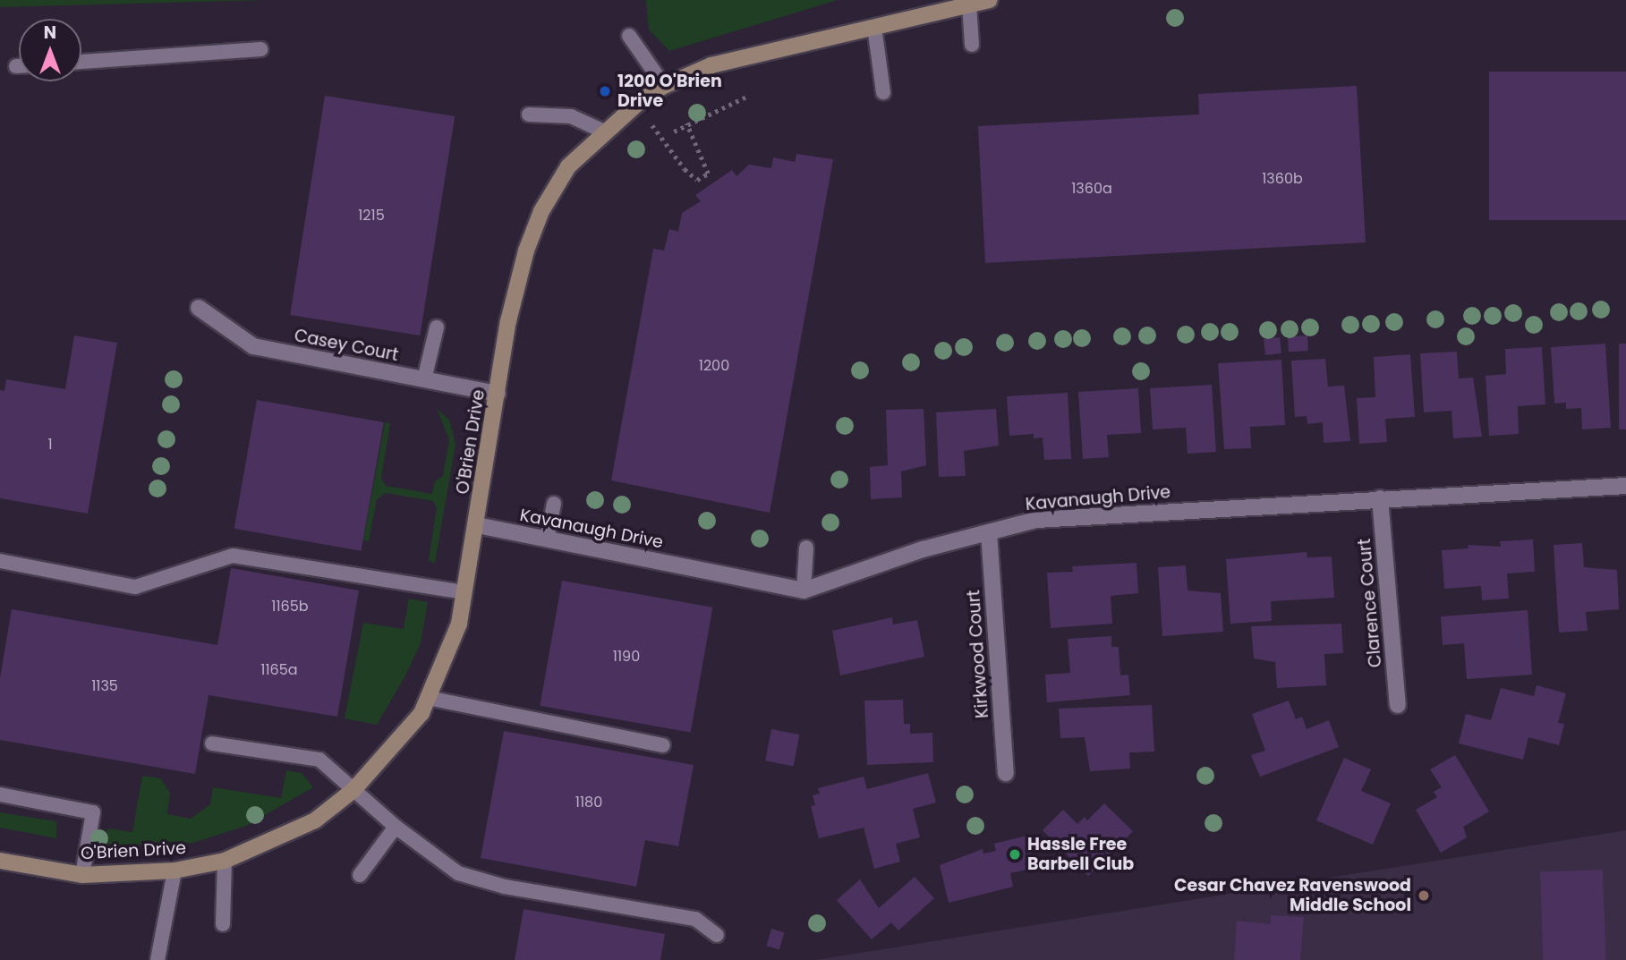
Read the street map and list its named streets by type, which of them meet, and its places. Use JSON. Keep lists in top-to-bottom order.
{
  "streets": {
    "street": [
      "Casey Court",
      "O'Brien Drive",
      "Kavanaugh Drive",
      "Clarence Court",
      "Kirkwood Court"
    ]
  },
  "crossings": [
    ["Casey Court", "O'Brien Drive"],
    ["O'Brien Drive", "Kavanaugh Drive"],
    ["Kavanaugh Drive", "Clarence Court"],
    ["Kavanaugh Drive", "Kirkwood Court"]
  ],
  "places": ["1200 O'Brien Drive", "Hassle Free Barbell Club", "Cesar Chavez Ravenswood Middle School"],
  "house_numbers": [
    "1360b",
    "1360a",
    "1215",
    "1200",
    "1",
    "1165b",
    "1190",
    "1165a",
    "1135",
    "1180"
  ],
  "north": "top"
}
